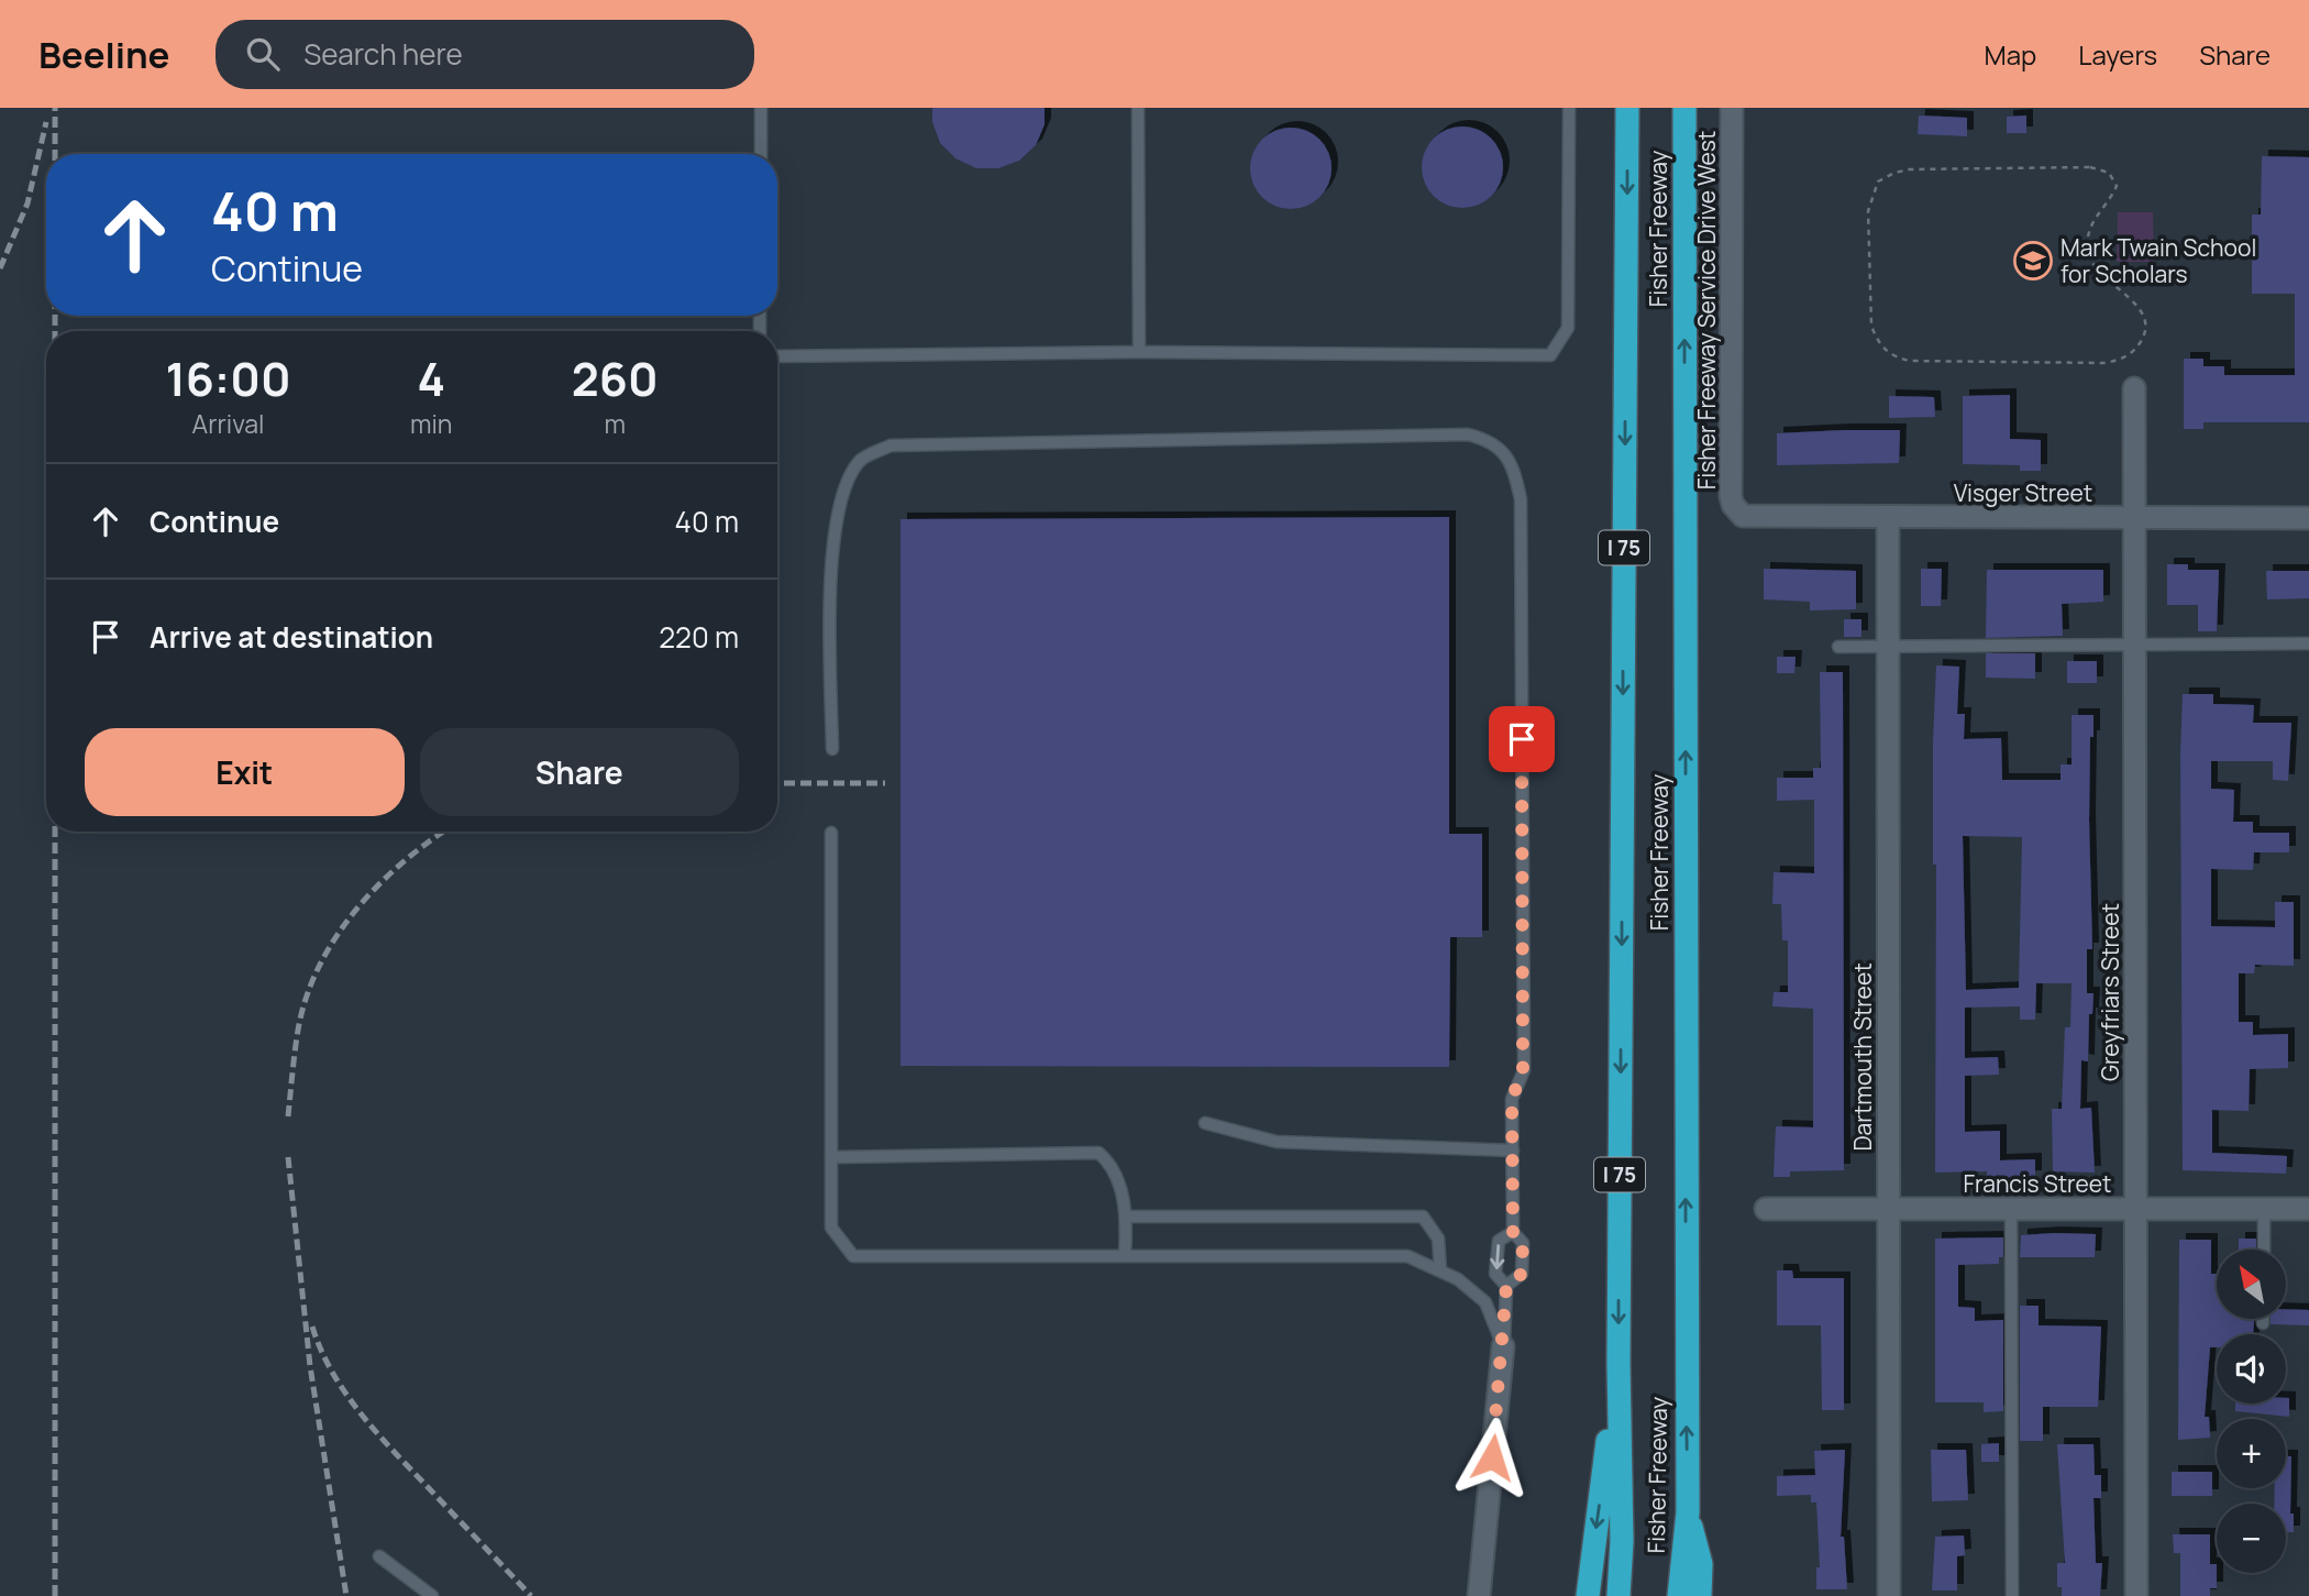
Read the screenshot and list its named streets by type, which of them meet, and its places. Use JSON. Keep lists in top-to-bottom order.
{
  "streets": {
    "highway": ["Fisher Freeway", "I 75"],
    "street": [
      "Fisher Freeway Service Drive West",
      "Visger Street",
      "Greyfriars Street",
      "Dartmouth Street",
      "Francis Street"
    ]
  },
  "crossings": [
    ["Fisher Freeway Service Drive West", "Visger Street"],
    ["Visger Street", "Greyfriars Street"],
    ["Visger Street", "Dartmouth Street"],
    ["Greyfriars Street", "Francis Street"],
    ["Dartmouth Street", "Francis Street"]
  ],
  "places": {
    "school or university": ["Mark Twain School for Scholars"]
  },
  "north": "top left",
  "page": {
    "header": "Beeline",
    "search": "Search here",
    "nav": ["Map", "Layers", "Share"],
    "turn": ["40 m", "Continue"],
    "eta": [
      "16:00",
      "Arrival",
      "4",
      "min",
      "260",
      "m"
    ],
    "list": [
      {
        "name": "Continue",
        "value": "40 m"
      },
      {
        "name": "Arrive at destination",
        "value": "220 m"
      }
    ],
    "buttons": ["Exit", "Share"],
    "map_buttons": ["+", "−"]
  }
}
